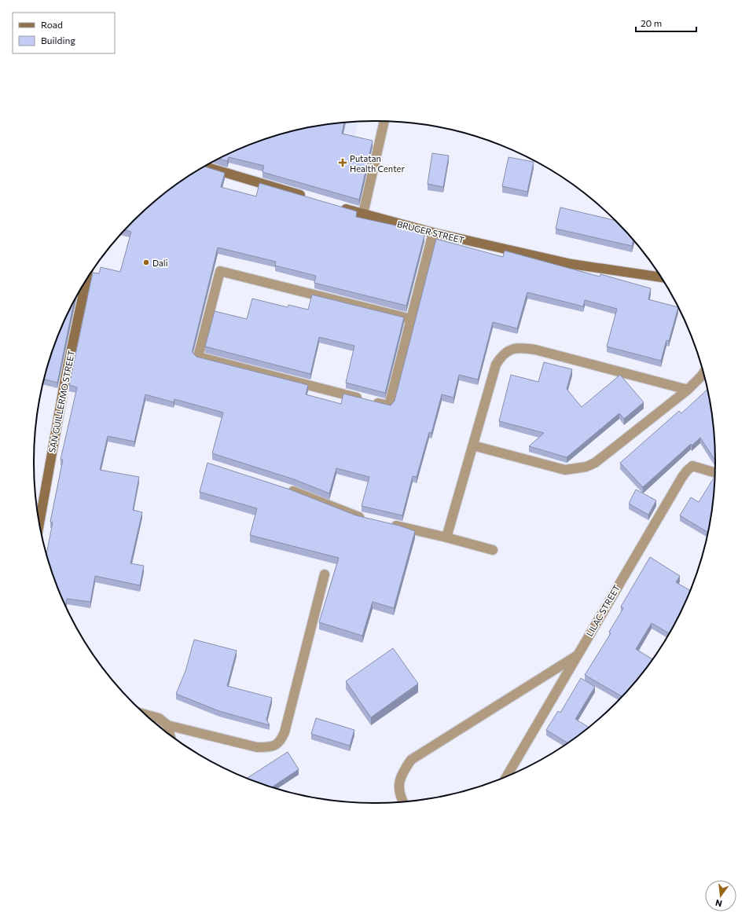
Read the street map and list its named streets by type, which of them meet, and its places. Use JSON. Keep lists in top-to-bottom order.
{
  "streets": {
    "street": ["BRUGER STREET", "SAN GUILLERMO STREET", "LILAC STREET"]
  },
  "places": {
    "health": ["Putatan Health Center"],
    "other": ["Dali"]
  },
  "legend": ["Road", "Building"],
  "scale_bar": "20 m",
  "north": "bottom"
}
